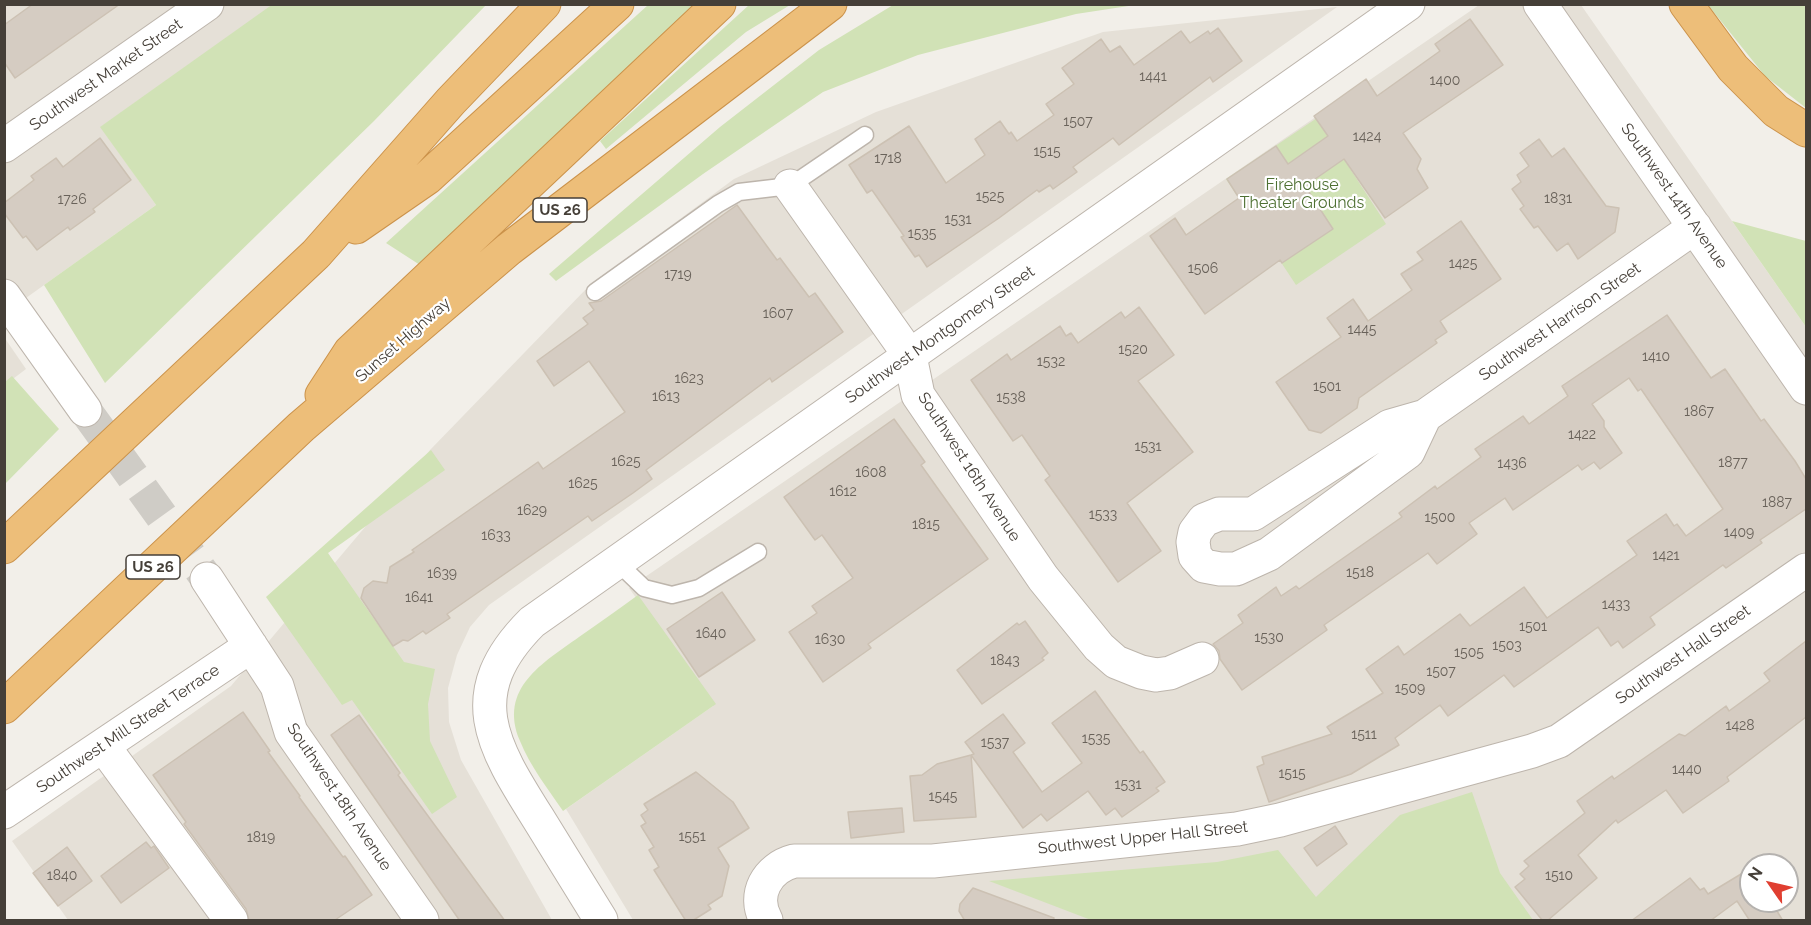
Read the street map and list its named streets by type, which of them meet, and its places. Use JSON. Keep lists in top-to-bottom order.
{
  "streets": {
    "highway": ["US 26", "Sunset Highway"],
    "street": [
      "Southwest Market Street",
      "Southwest 14th Avenue",
      "Southwest Harrison Street",
      "Southwest Montgomery Street",
      "Southwest 16th Avenue",
      "Southwest Hall Street",
      "Southwest Mill Street Terrace",
      "Southwest 18th Avenue",
      "Southwest Upper Hall Street"
    ]
  },
  "crossings": [
    ["Southwest 14th Avenue", "Southwest Harrison Street"],
    ["Southwest Montgomery Street", "Southwest 16th Avenue"],
    ["Southwest Hall Street", "Southwest Upper Hall Street"],
    ["Southwest Mill Street Terrace", "Southwest 18th Avenue"]
  ],
  "parks": ["Firehouse Theater Grounds"],
  "house_numbers": [
    "1441",
    "1400",
    "1507",
    "1424",
    "1515",
    "1718",
    "1525",
    "1831",
    "1726",
    "1531",
    "1535",
    "1425",
    "1506",
    "1719",
    "1607",
    "1445",
    "1520",
    "1410",
    "1532",
    "1623",
    "1501",
    "1613",
    "1538",
    "1867",
    "1422",
    "1531",
    "1625",
    "1877",
    "1436",
    "1608",
    "1625",
    "1612",
    "1887",
    "1629",
    "1533",
    "1500",
    "1815",
    "1409",
    "1633",
    "1421",
    "1518",
    "1639",
    "1641",
    "1433",
    "1501",
    "1640",
    "1530",
    "1630",
    "1503",
    "1505",
    "1843",
    "1507",
    "1509",
    "1428",
    "1511",
    "1535",
    "1537",
    "1440",
    "1515",
    "1531",
    "1545",
    "1551",
    "1819",
    "1840",
    "1510"
  ],
  "north": "top left"
}
